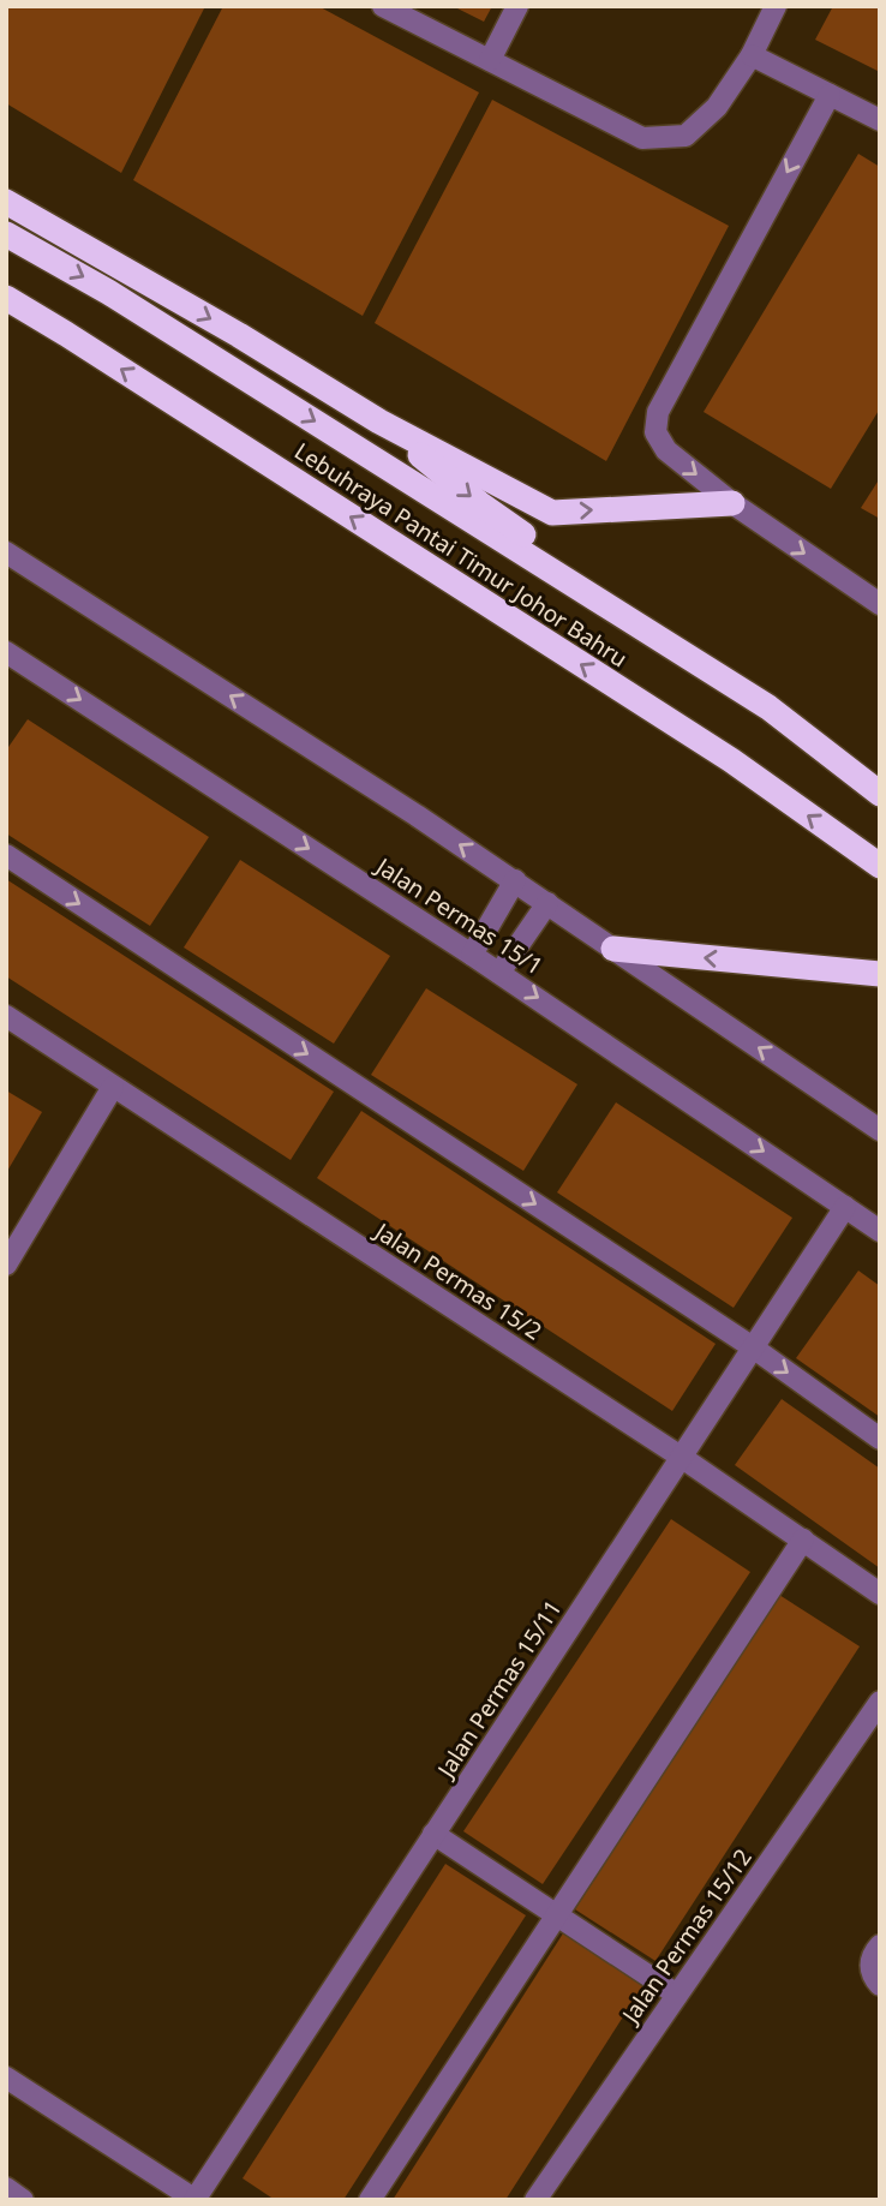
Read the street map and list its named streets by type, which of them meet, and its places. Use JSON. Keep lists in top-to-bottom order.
{
  "streets": {
    "highway": ["Lebuhraya Pantai Timur Johor Bahru"],
    "street": [
      "Jalan Permas 15/1",
      "Jalan Permas 15/2",
      "Jalan Permas 15/11",
      "Jalan Permas 15/12"
    ]
  },
  "crossings": [
    ["Jalan Permas 15/1", "Jalan Permas 15/11"],
    ["Jalan Permas 15/2", "Jalan Permas 15/11"]
  ]
}
